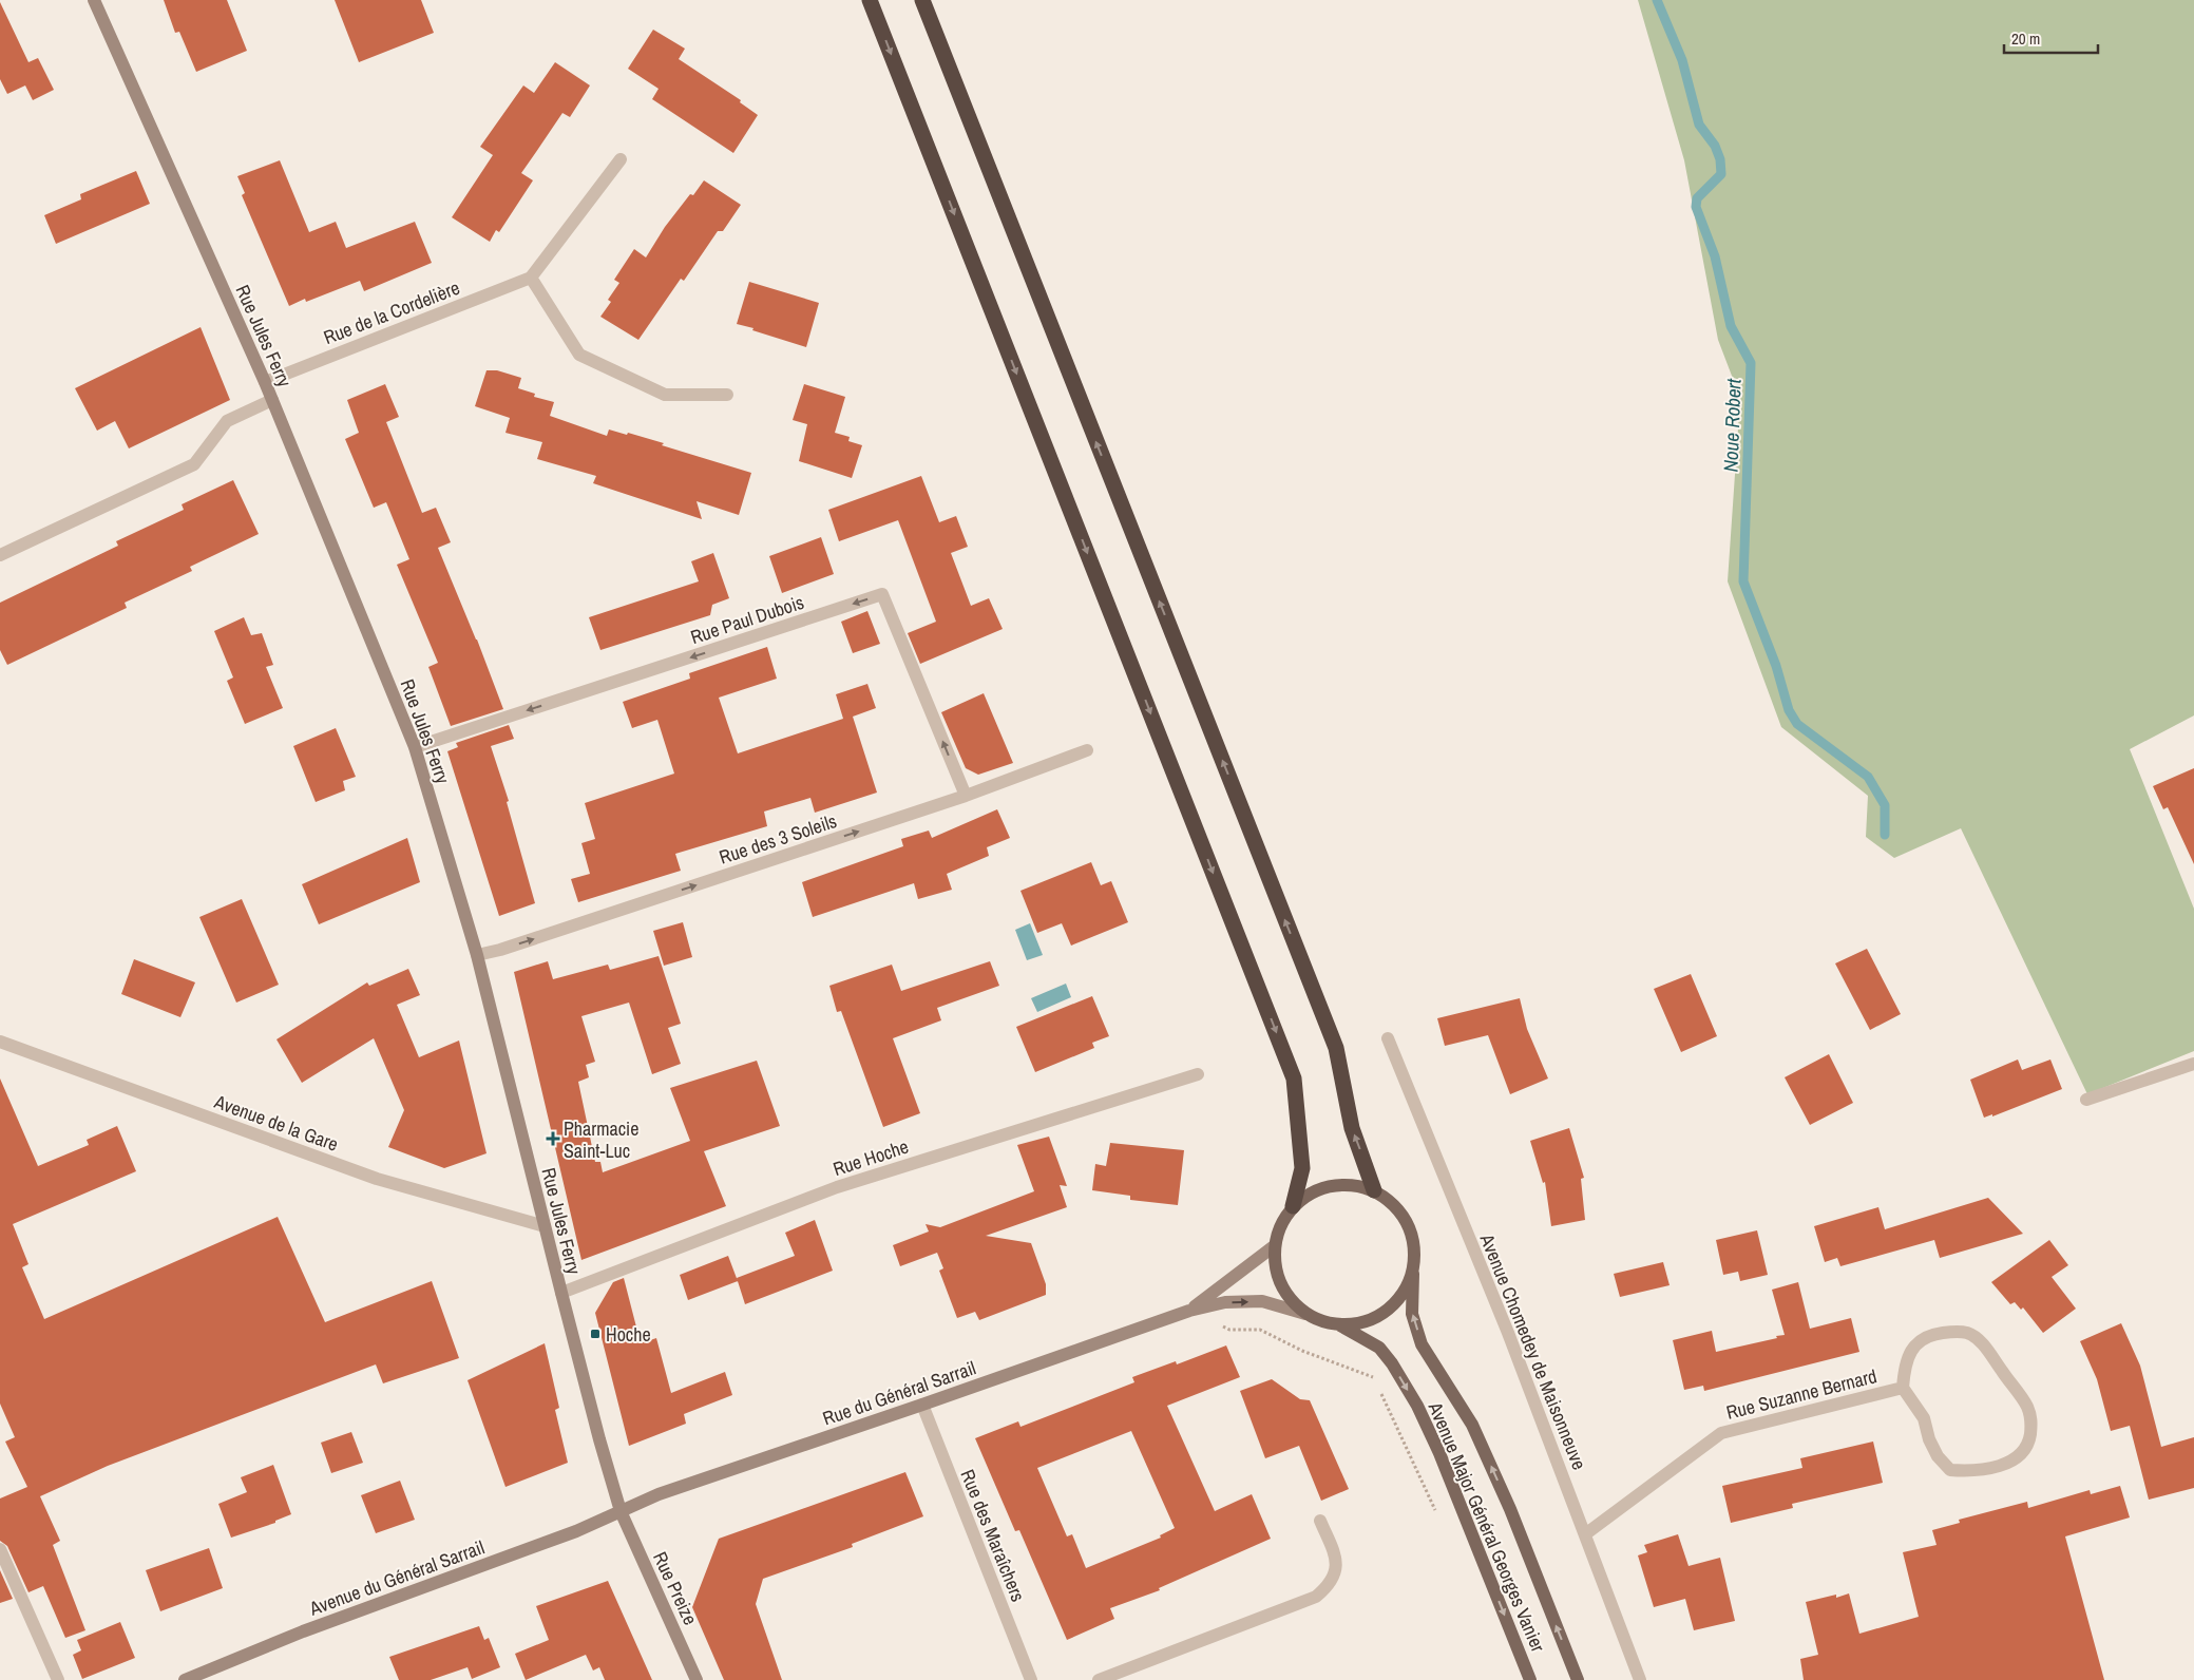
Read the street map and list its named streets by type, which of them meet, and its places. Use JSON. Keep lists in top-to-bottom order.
{
  "streets": {
    "main road": ["Avenue Major Général Georges Vanier"],
    "street": [
      "Rue de la Cordelière",
      "Rue Jules Ferry",
      "Rue Paul Dubois",
      "Rue des 3 Soleils",
      "Avenue de la Gare",
      "Rue Hoche",
      "Avenue Chomedey de Maisonneuve",
      "Rue du Général Sarrail",
      "Rue Suzanne Bernard",
      "Rue des Maraîchers",
      "Avenue du Général Sarrail",
      "Rue Preize"
    ]
  },
  "crossings": [
    ["Rue de la Cordelière", "Rue Jules Ferry"],
    ["Rue Jules Ferry", "Rue Paul Dubois"],
    ["Rue Jules Ferry", "Rue des 3 Soleils"],
    ["Rue Jules Ferry", "Avenue de la Gare"],
    ["Rue Jules Ferry", "Rue Hoche"],
    ["Rue Jules Ferry", "Rue du Général Sarrail"],
    ["Rue Jules Ferry", "Avenue du Général Sarrail"],
    ["Rue Jules Ferry", "Rue Preize"],
    ["Rue Paul Dubois", "Rue des 3 Soleils"],
    ["Avenue Chomedey de Maisonneuve", "Rue Suzanne Bernard"],
    ["Rue du Général Sarrail", "Avenue Major Général Georges Vanier"],
    ["Rue du Général Sarrail", "Rue des Maraîchers"],
    ["Rue du Général Sarrail", "Avenue du Général Sarrail"],
    ["Rue du Général Sarrail", "Rue Preize"],
    ["Avenue du Général Sarrail", "Rue Preize"]
  ],
  "one_way": ["Rue des 3 Soleils"],
  "water": ["Noue Robert"],
  "places": {
    "health": ["Pharmacie Saint-Luc"],
    "transit": ["Hoche"]
  },
  "scale_bar": "20 m"
}
